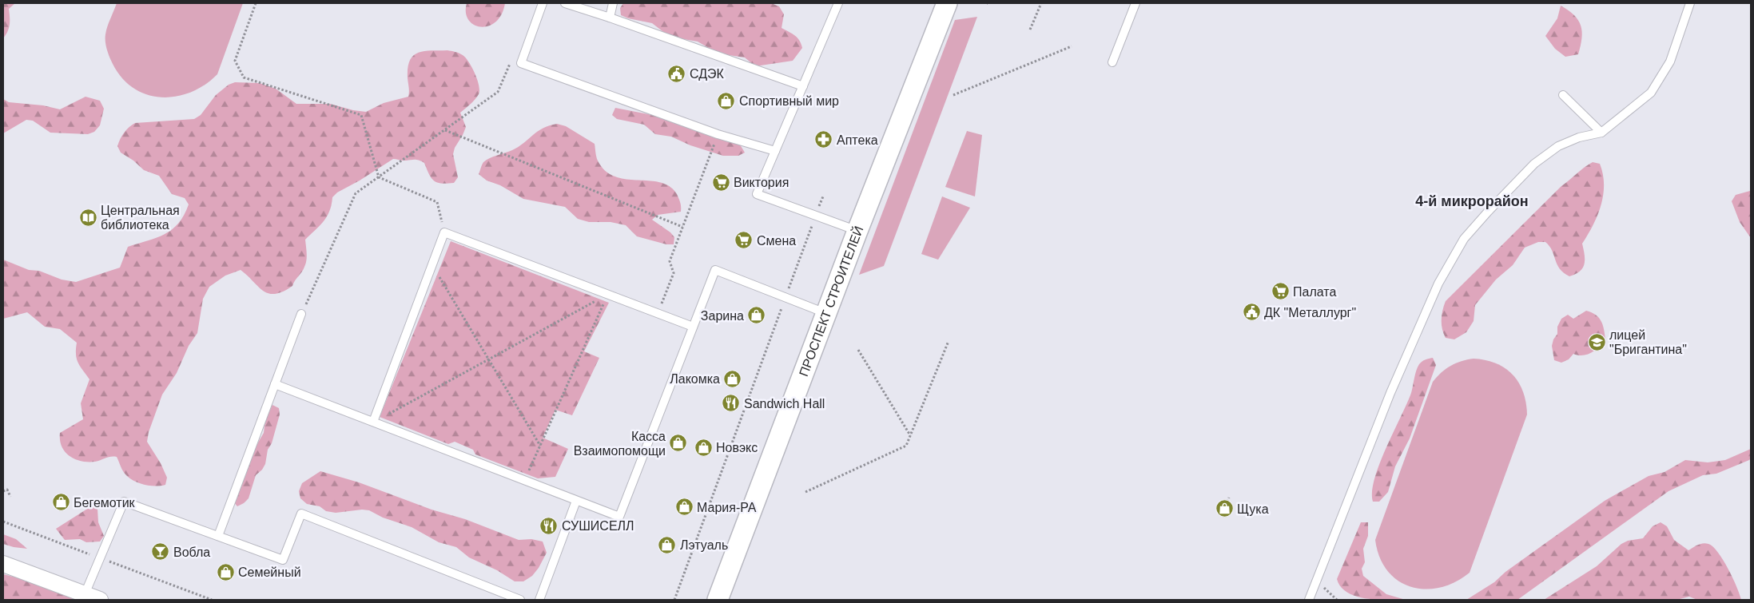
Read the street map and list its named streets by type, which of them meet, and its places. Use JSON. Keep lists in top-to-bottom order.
{
  "streets": {
    "street": ["ПРОСПЕКТ СТРОИТЕЛЕЙ"]
  },
  "districts": ["4-й микрорайон"],
  "places": {
    "public building": ["СДЭК", "ДК \"Металлург\""],
    "shop": [
      "Спортивный мир",
      "Зарина",
      "Лакомка",
      "Касса Взаимопомощи",
      "Новэкс",
      "Бегемотик",
      "Мария-РА",
      "Щука",
      "Лэтуаль",
      "Семейный"
    ],
    "pharmacy": ["Аптека"],
    "supermarket": ["Виктория", "Смена", "Палата"],
    "library": ["Центральная библиотека"],
    "school or university": ["лицей \"Бригантина\""],
    "restaurant": ["Sandwich Hall", "СУШИСЕЛЛ"],
    "bar": ["Вобла"]
  }
}
